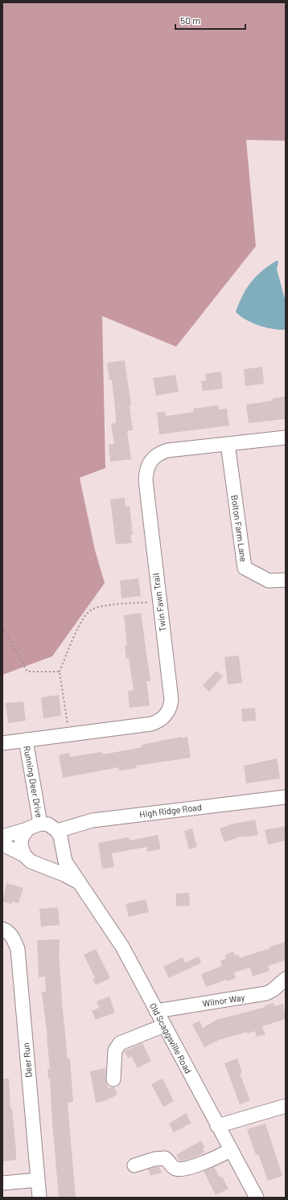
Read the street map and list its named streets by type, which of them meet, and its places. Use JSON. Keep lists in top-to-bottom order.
{
  "streets": {
    "street": [
      "Bolton Farm Lane",
      "Twin Fawn Trail",
      "Running Deer Drive",
      "High Ridge Road",
      "Wilnor Way",
      "Old Scaggsville Road",
      "Deer Run"
    ]
  },
  "crossings": [
    ["Bolton Farm Lane", "Twin Fawn Trail"],
    ["Twin Fawn Trail", "Running Deer Drive"],
    ["Running Deer Drive", "High Ridge Road"],
    ["Running Deer Drive", "Old Scaggsville Road"],
    ["High Ridge Road", "Old Scaggsville Road"],
    ["Wilnor Way", "Old Scaggsville Road"]
  ],
  "scale_bar": "50 m"
}
